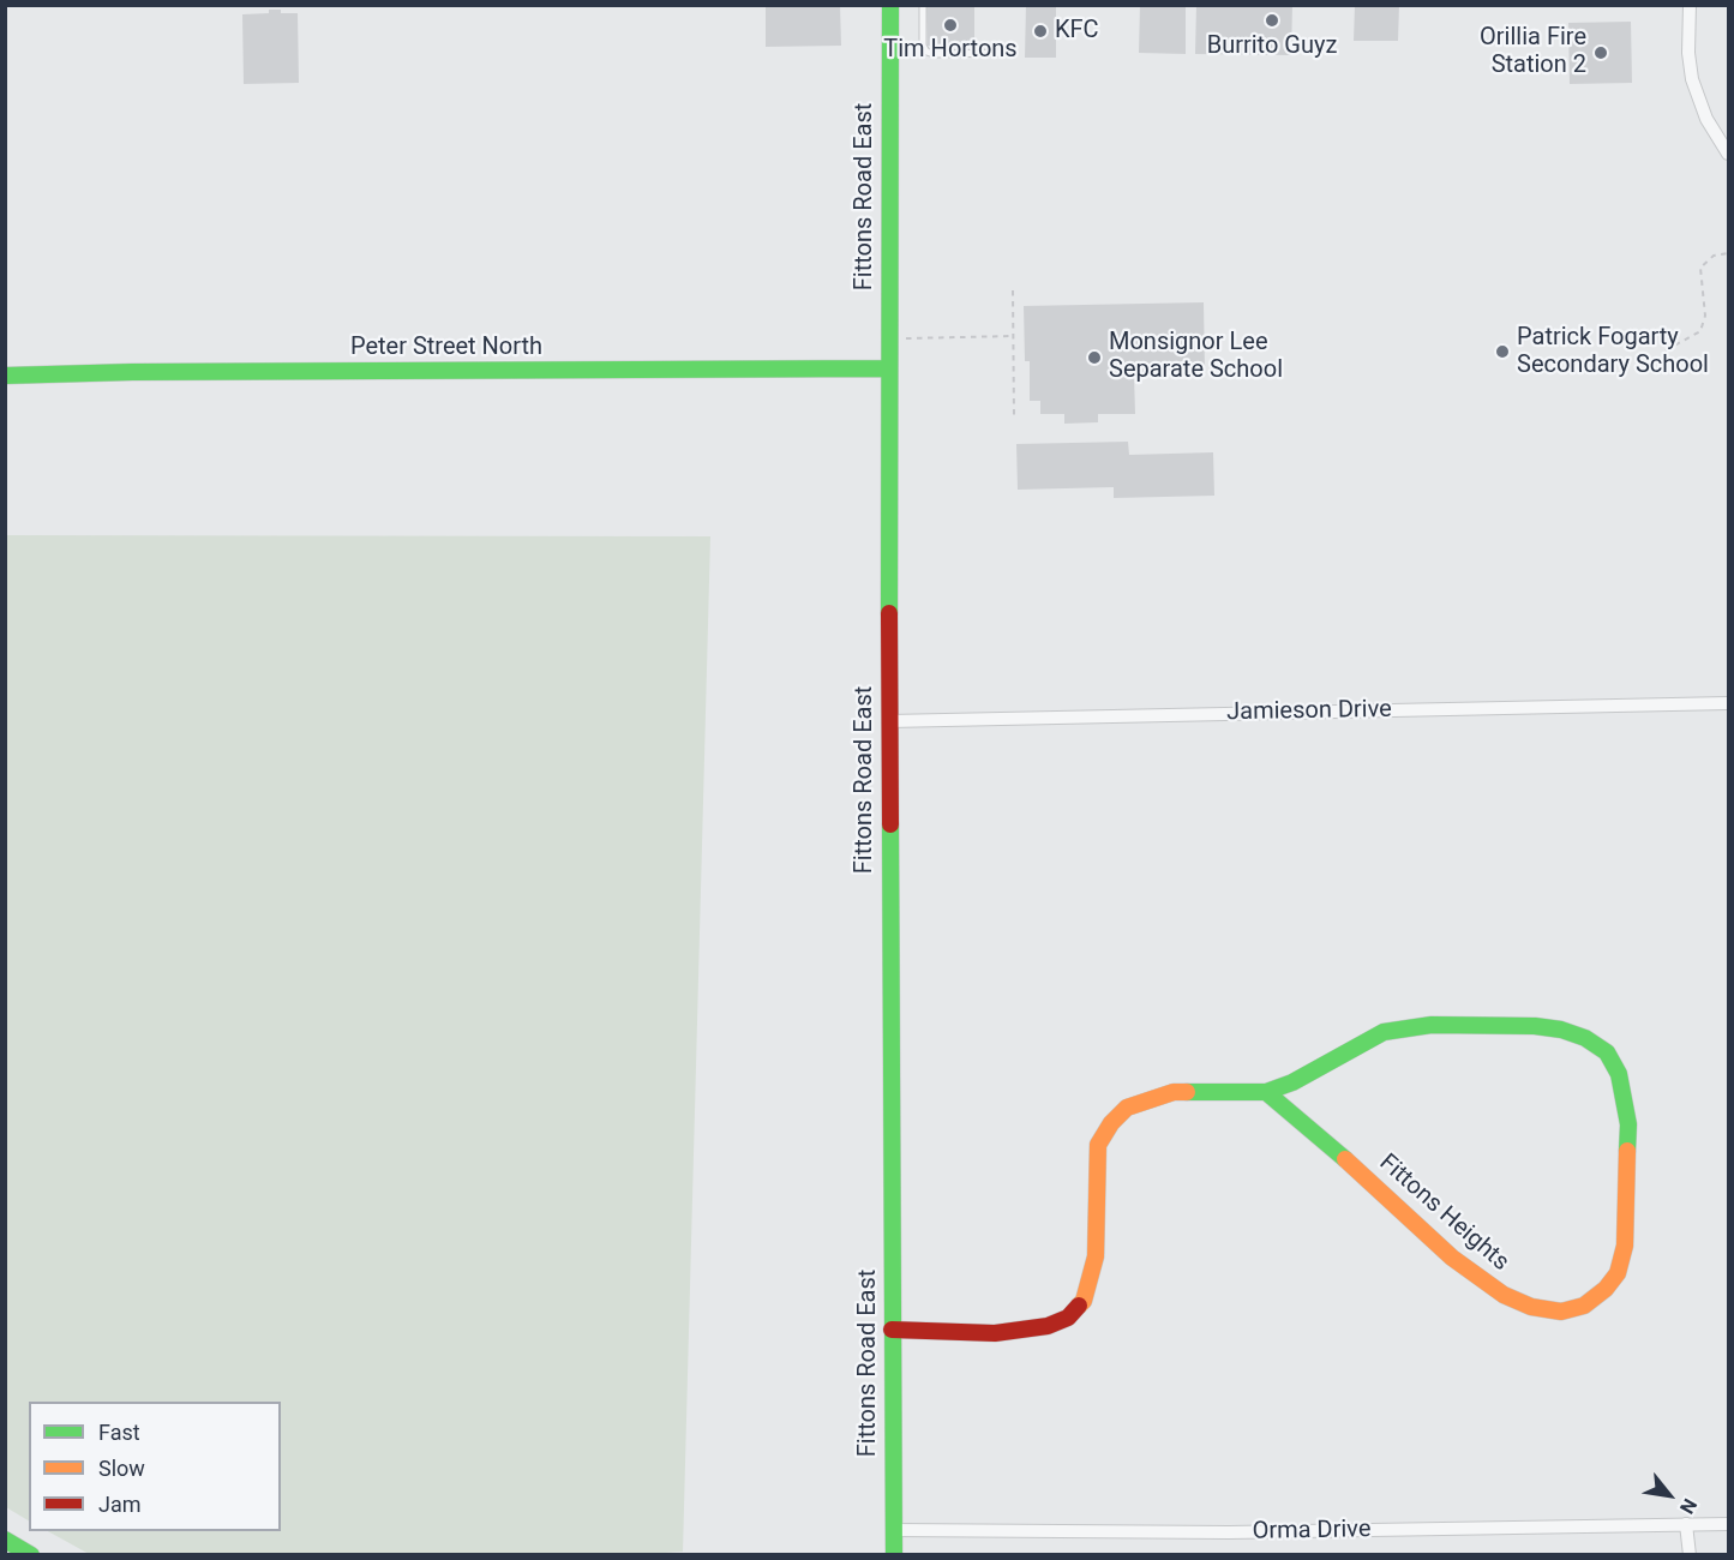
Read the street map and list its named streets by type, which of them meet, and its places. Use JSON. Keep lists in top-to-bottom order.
{
  "streets": {
    "street": [
      "Fittons Road East",
      "Peter Street North",
      "Jamieson Drive",
      "Fittons Heights",
      "Orma Drive"
    ]
  },
  "crossings": [
    ["Fittons Road East", "Peter Street North"],
    ["Fittons Road East", "Jamieson Drive"],
    ["Fittons Road East", "Fittons Heights"],
    ["Fittons Road East", "Orma Drive"]
  ],
  "places": [
    "Burrito Guyz",
    "Tim Hortons",
    "KFC",
    "Orillia Fire Station 2",
    "Patrick Fogarty Secondary School",
    "Monsignor Lee Separate School"
  ],
  "legend": ["Fast", "Slow", "Jam"],
  "north": "bottom right"
}
